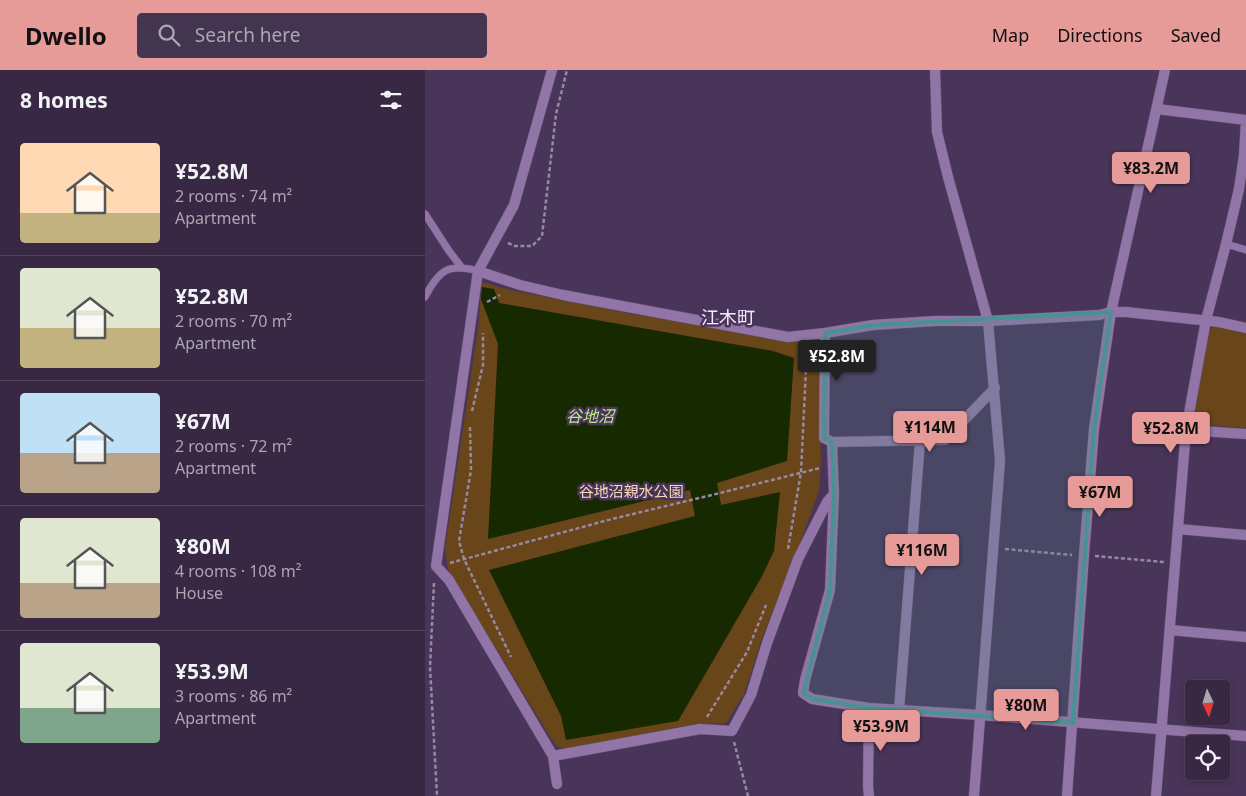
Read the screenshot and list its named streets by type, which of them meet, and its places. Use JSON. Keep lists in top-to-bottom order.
{
  "districts": ["江木町"],
  "water": ["谷地沼"],
  "parks": ["谷地沼親水公園"],
  "north": "bottom",
  "page": {
    "header": "Dwello",
    "search": "Search here",
    "nav": ["Map", "Directions", "Saved"],
    "heading": "8 homes",
    "list": [
      {
        "name": "¥52.8M",
        "note": "2 rooms · 74 m² · Apartment"
      },
      {
        "name": "¥52.8M",
        "note": "2 rooms · 70 m² · Apartment"
      },
      {
        "name": "¥67M",
        "note": "2 rooms · 72 m² · Apartment"
      },
      {
        "name": "¥80M",
        "note": "4 rooms · 108 m² · House"
      },
      {
        "name": "¥53.9M",
        "note": "3 rooms · 86 m² · Apartment"
      }
    ],
    "price": [
      "¥83.2M",
      "¥52.8M",
      "¥114M",
      "¥52.8M",
      "¥67M",
      "¥116M",
      "¥80M",
      "¥53.9M"
    ]
  }
}
